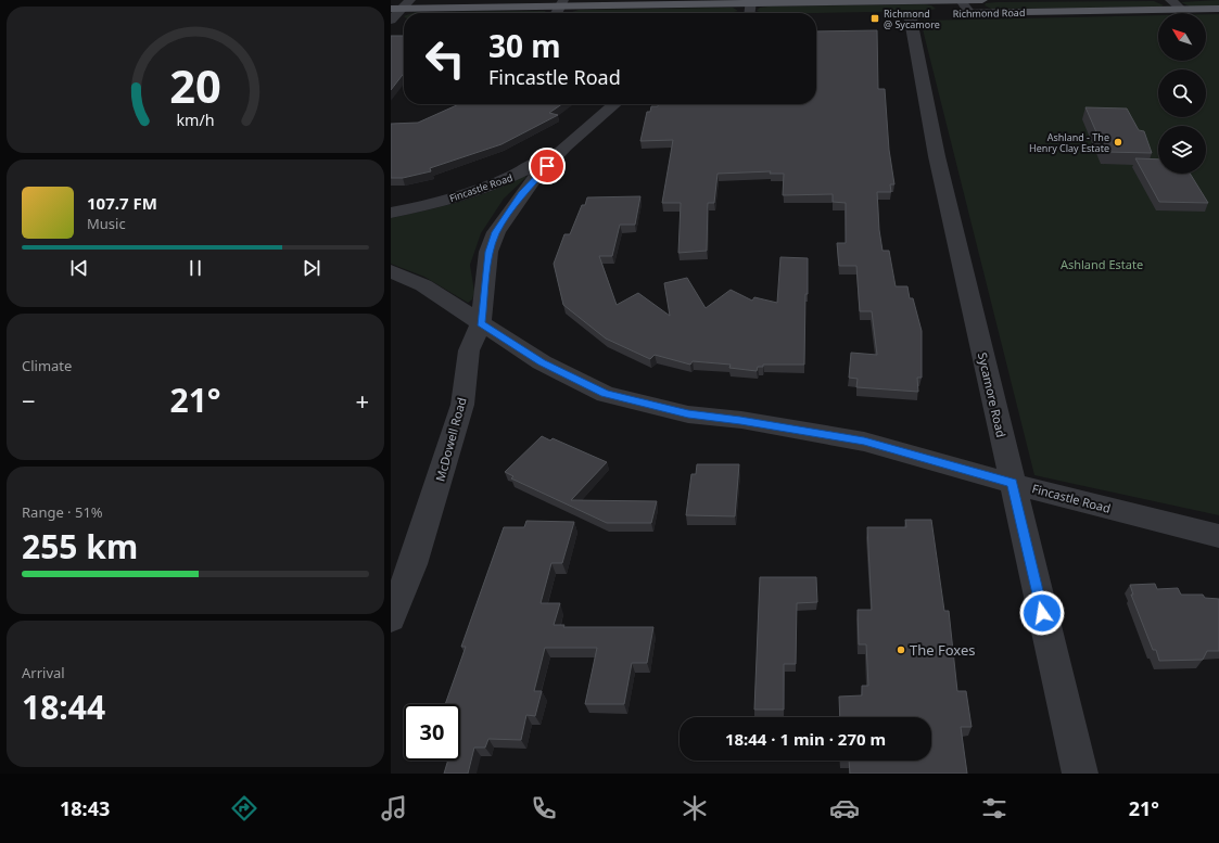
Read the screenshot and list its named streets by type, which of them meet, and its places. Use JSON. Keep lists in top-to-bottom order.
{
  "streets": {
    "main road": ["Richmond Road"],
    "street": ["Fincastle Road", "Sycamore Road", "McDowell Road"]
  },
  "crossings": [
    ["Fincastle Road", "Sycamore Road"],
    ["Fincastle Road", "McDowell Road"]
  ],
  "parks": ["Ashland Estate"],
  "places": {
    "transit": ["Richmond @ Sycamore"],
    "other": ["Ashland - The Henry Clay Estate", "The Foxes"]
  },
  "north": "top left",
  "page": {
    "turn": ["30 m", "Fincastle Road"],
    "song": ["107.7 FM", "Music"],
    "tile": [
      "Climate",
      ["Range · 51%", "255 km"],
      ["Arrival", "18:44"]
    ],
    "heat": ["−", "21°", "+"],
    "limit": "30",
    "trip": "18:44 · 1 min · 270 m",
    "tabs": ["18:43", "21°"],
    "gauge": ["20", "km/h"]
  }
}
